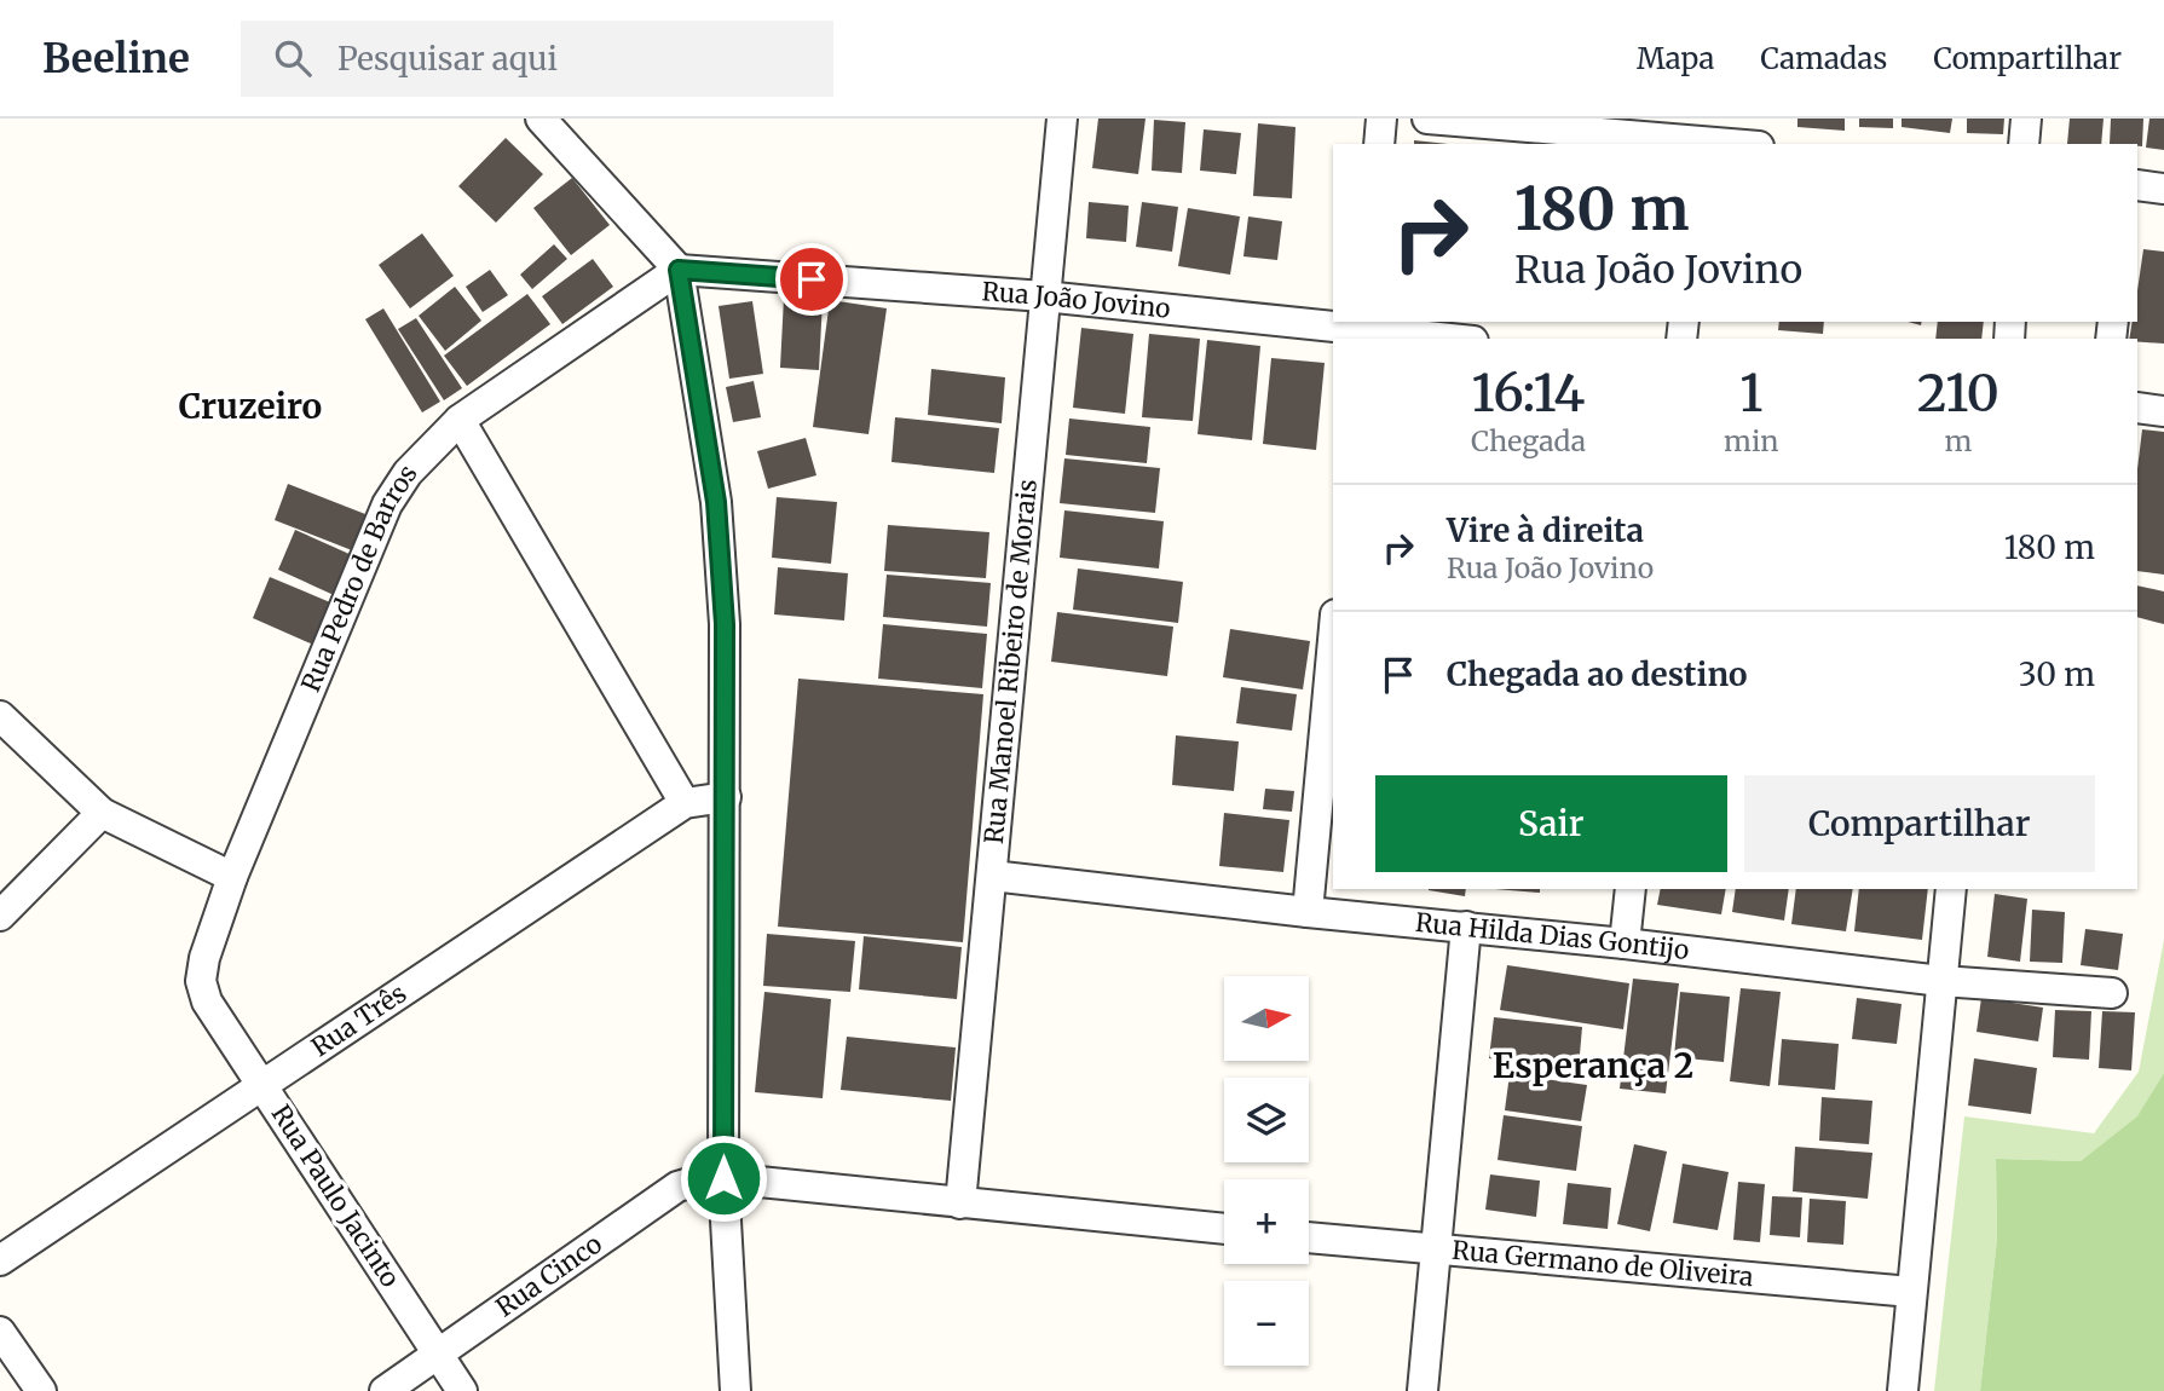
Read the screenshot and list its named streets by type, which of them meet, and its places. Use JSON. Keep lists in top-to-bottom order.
{
  "streets": {
    "street": [
      "Rua João Jovino",
      "Rua Pedro de Barros",
      "Rua Manoel Ribeiro de Morais",
      "Rua Hilda Dias Gontijo",
      "Rua Três",
      "Rua Paulo Jacinto",
      "Rua Germano de Oliveira",
      "Rua Cinco"
    ]
  },
  "crossings": [
    ["Rua João Jovino", "Rua Pedro de Barros"],
    ["Rua João Jovino", "Rua Manoel Ribeiro de Morais"],
    ["Rua Pedro de Barros", "Rua Paulo Jacinto"],
    ["Rua Manoel Ribeiro de Morais", "Rua Hilda Dias Gontijo"],
    ["Rua Três", "Rua Paulo Jacinto"],
    ["Rua Paulo Jacinto", "Rua Cinco"]
  ],
  "districts": ["Cruzeiro", "Esperança 2"],
  "north": "right",
  "page": {
    "header": "Beeline",
    "search": "Pesquisar aqui",
    "nav": ["Mapa", "Camadas", "Compartilhar"],
    "turn": ["180 m", "Rua João Jovino"],
    "eta": [
      "16:14",
      "Chegada",
      "1",
      "min",
      "210",
      "m"
    ],
    "list": [
      {
        "name": "Vire à direita",
        "note": "Rua João Jovino",
        "value": "180 m"
      },
      {
        "name": "Chegada ao destino",
        "value": "30 m"
      }
    ],
    "buttons": ["Sair", "Compartilhar"],
    "map_buttons": ["+", "−"]
  }
}
